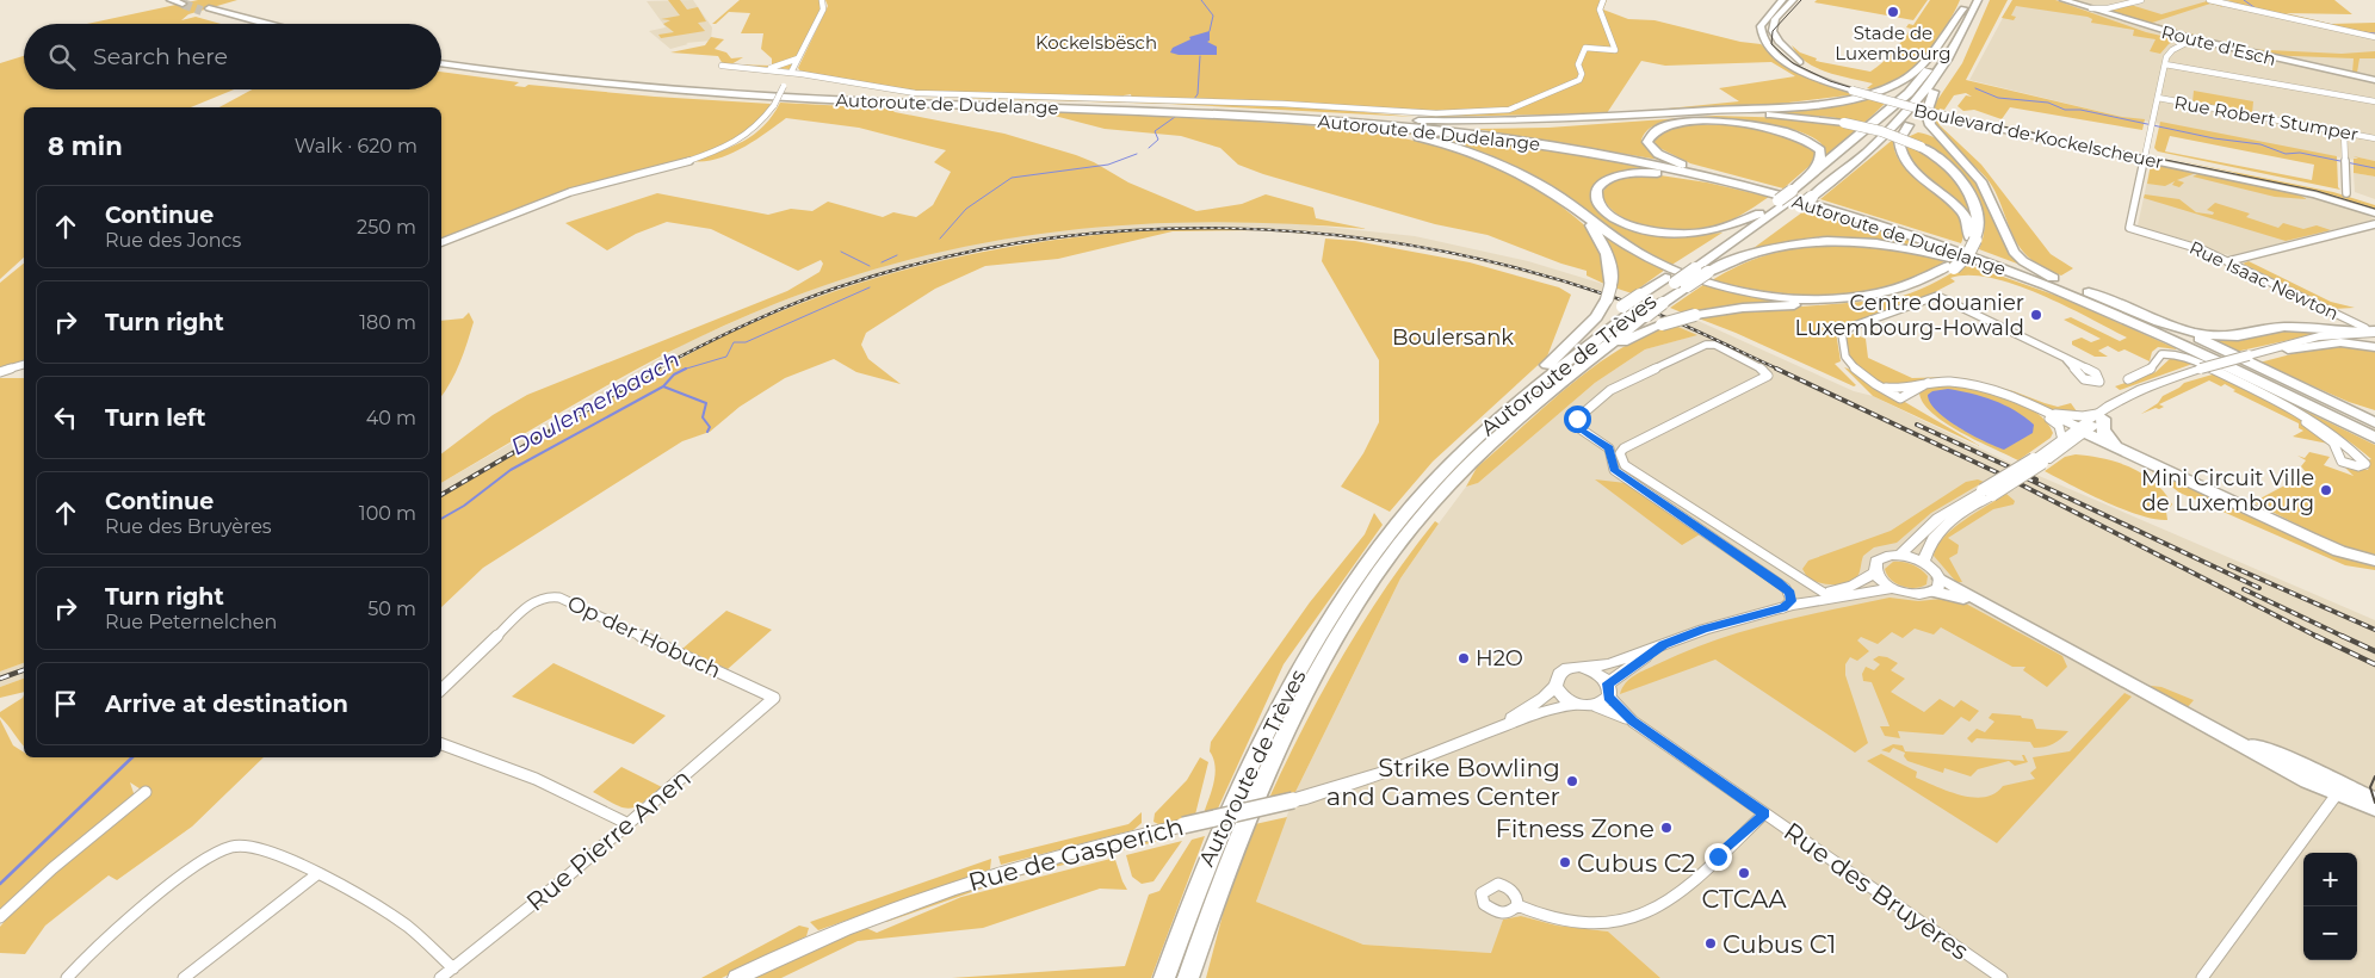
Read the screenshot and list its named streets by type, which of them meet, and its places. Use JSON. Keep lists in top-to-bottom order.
{
  "streets": {
    "highway": ["Autoroute de Dudelange", "Autoroute de Trèves"],
    "main road": ["Route d'Esch", "Boulevard de Kockelscheuer", "Rue de Gasperich"],
    "street": [
      "Rue Robert Stumper",
      "Rue Isaac Newton",
      "Op der Hobuch",
      "Rue Pierre Anen",
      "Rue des Bruyères"
    ]
  },
  "crossings": [
    ["Rue Robert Stumper", "Rue Isaac Newton"],
    ["Boulevard de Kockelscheuer", "Rue Isaac Newton"],
    ["Op der Hobuch", "Rue Pierre Anen"]
  ],
  "water": ["Doulemerbaach"],
  "parks": ["Kockelsbësch", "Boulersank"],
  "places": [
    "Stade de Luxembourg",
    "Centre douanier Luxembourg-Howald",
    "Mini Circuit Ville de Luxembourg",
    "H2O",
    "Strike Bowling and Games Center",
    "Fitness Zone",
    "Cubus C2",
    "CTCAA",
    "Cubus C1"
  ],
  "page": {
    "search": "Search here",
    "heading": ["8 min", "Walk · 620 m"],
    "list": [
      ["Continue", "Rue des Joncs", "250 m"],
      ["Turn right", "180 m"],
      ["Turn left", "40 m"],
      ["Continue", "Rue des Bruyères", "100 m"],
      ["Turn right", "Rue Peternelchen", "50 m"],
      "Arrive at destination"
    ],
    "map_buttons": ["+", "−"]
  }
}
